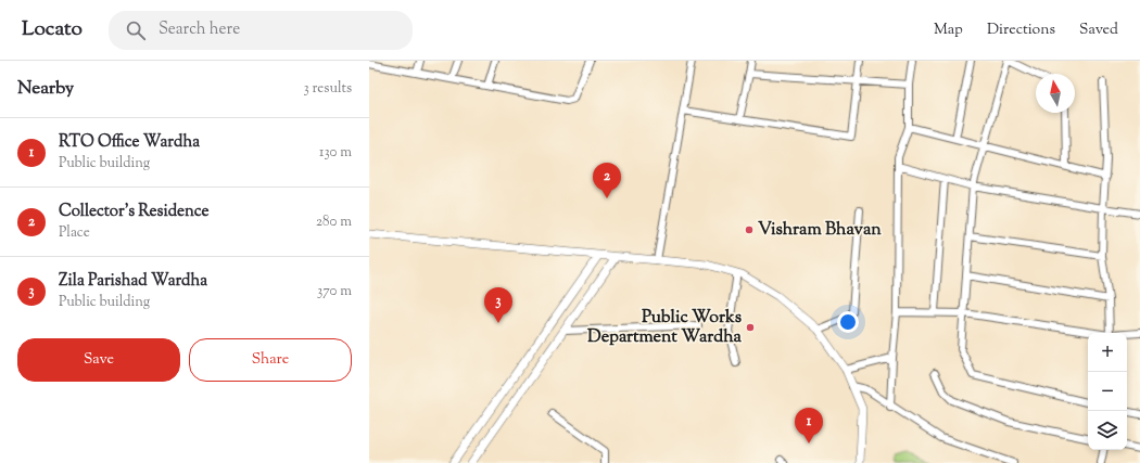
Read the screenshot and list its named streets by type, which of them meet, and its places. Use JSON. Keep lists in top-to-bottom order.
{
  "places": ["Vishram Bhavan", "Public Works Department Wardha"],
  "north": "top",
  "page": {
    "header": "Locato",
    "search": "Search here",
    "nav": ["Map", "Directions", "Saved"],
    "heading": ["Nearby", "3 results"],
    "list": [
      {
        "mark": "1",
        "name": "RTO Office Wardha",
        "note": "Public building",
        "value": "130 m"
      },
      {
        "mark": "2",
        "name": "Collector's Residence",
        "note": "Place",
        "value": "280 m"
      },
      {
        "mark": "3",
        "name": "Zila Parishad Wardha",
        "note": "Public building",
        "value": "370 m"
      }
    ],
    "pins": ["2", "3", "1"],
    "buttons": ["Save", "Share"],
    "map_buttons": ["+", "−"]
  }
}
